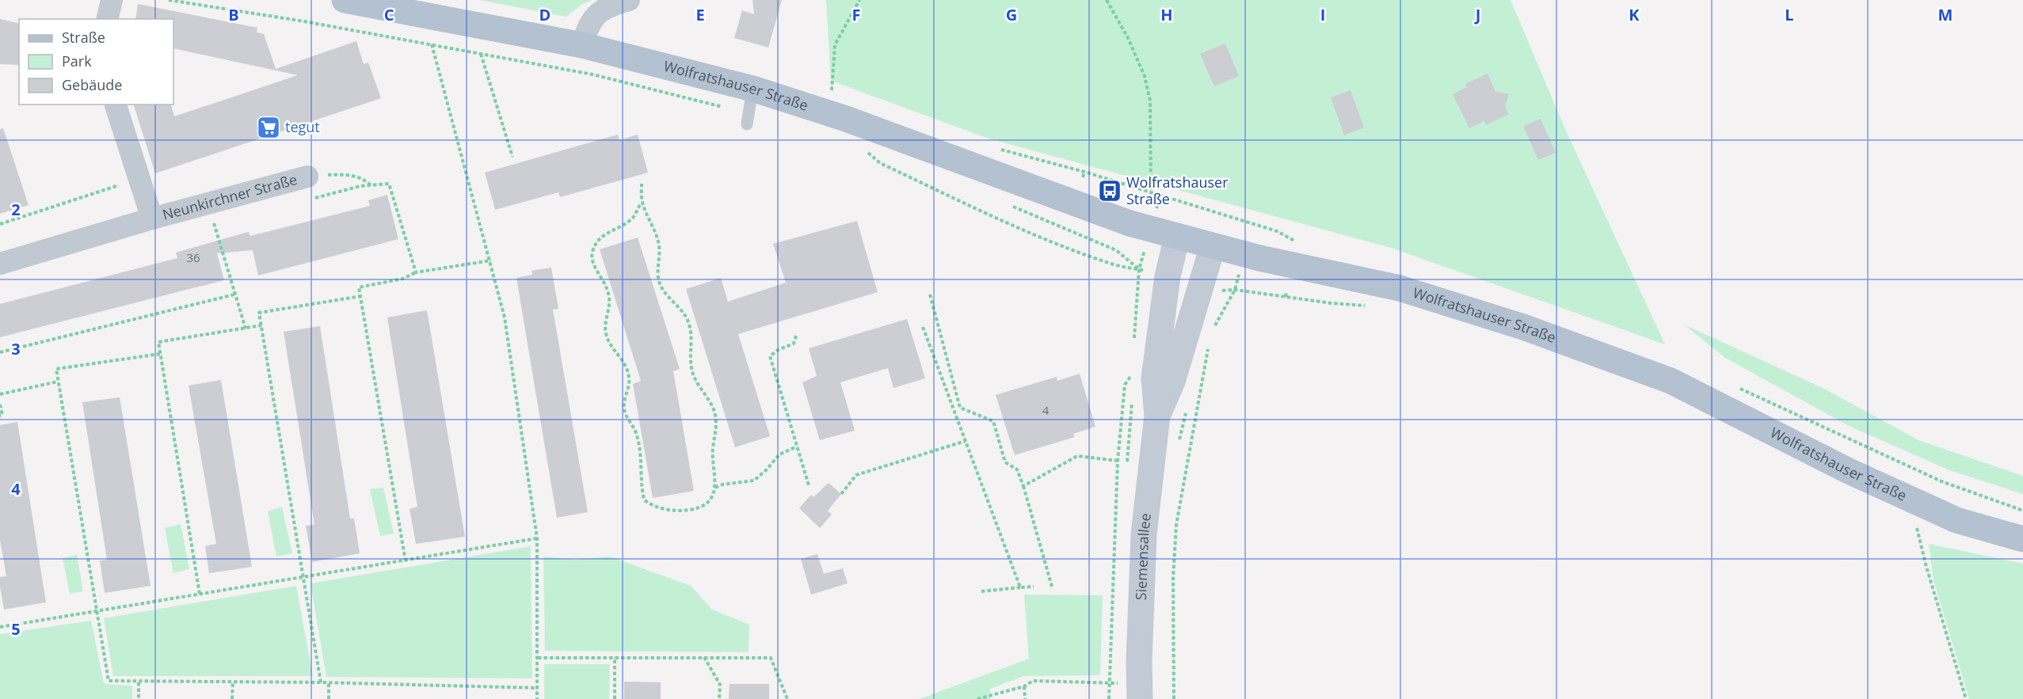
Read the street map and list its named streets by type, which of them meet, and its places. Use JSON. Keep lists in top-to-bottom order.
{
  "streets": {
    "main road": ["Wolfratshauser Straße", "Siemensallee"],
    "street": ["Neunkirchner Straße"]
  },
  "crossings": [
    ["Wolfratshauser Straße", "Siemensallee"]
  ],
  "places": {
    "supermarket": ["tegut"],
    "bus stop": ["Wolfratshauser Straße"]
  },
  "house_numbers": ["36", "4"],
  "legend": ["Straße", "Park", "Gebäude"],
  "grid": {
    "columns": [
      "B",
      "C",
      "D",
      "E",
      "F",
      "G",
      "H",
      "I",
      "J",
      "K",
      "L",
      "M"
    ],
    "rows": [
      "2",
      "3",
      "4",
      "5"
    ]
  }
}
